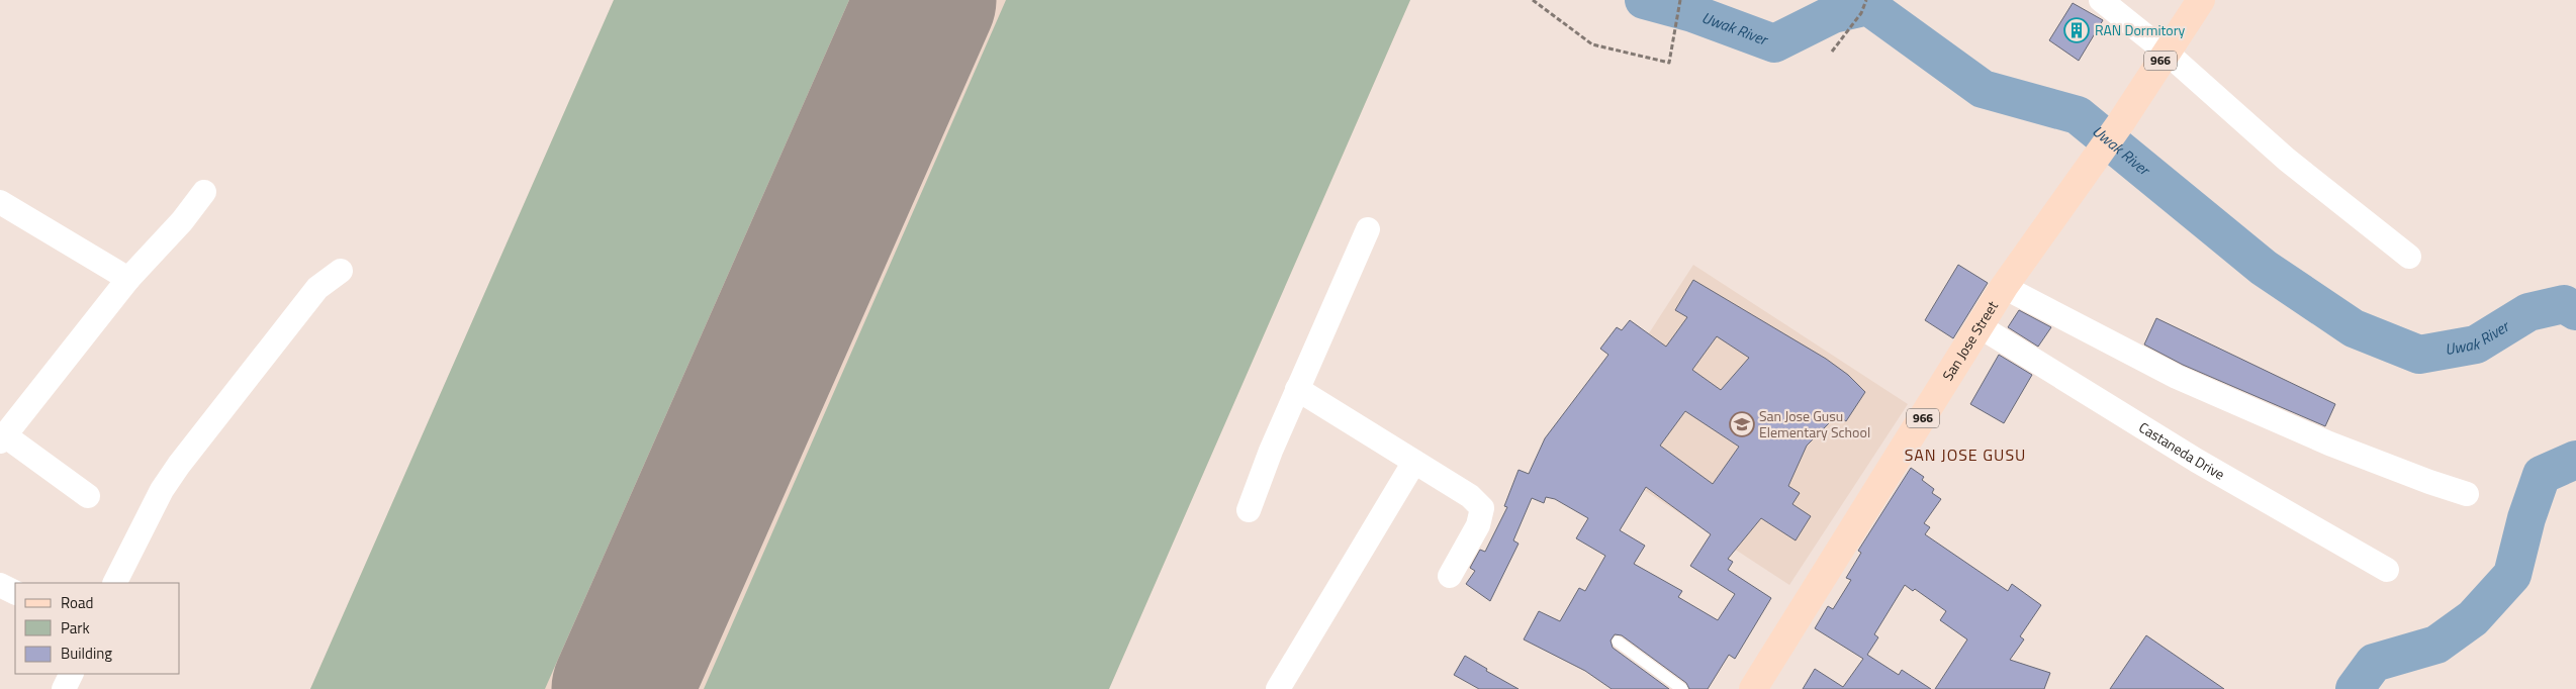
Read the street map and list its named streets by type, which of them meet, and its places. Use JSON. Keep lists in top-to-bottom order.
{
  "streets": {
    "main road": ["966", "San Jose Street"],
    "street": ["Castaneda Drive"]
  },
  "crossings": [
    ["San Jose Street", "Castaneda Drive"]
  ],
  "districts": ["SAN JOSE GUSU"],
  "water": ["Uwak River"],
  "places": {
    "building": ["RAN Dormitory"],
    "school or university": ["San Jose Gusu Elementary School"]
  },
  "legend": ["Road", "Park", "Building"]
}
